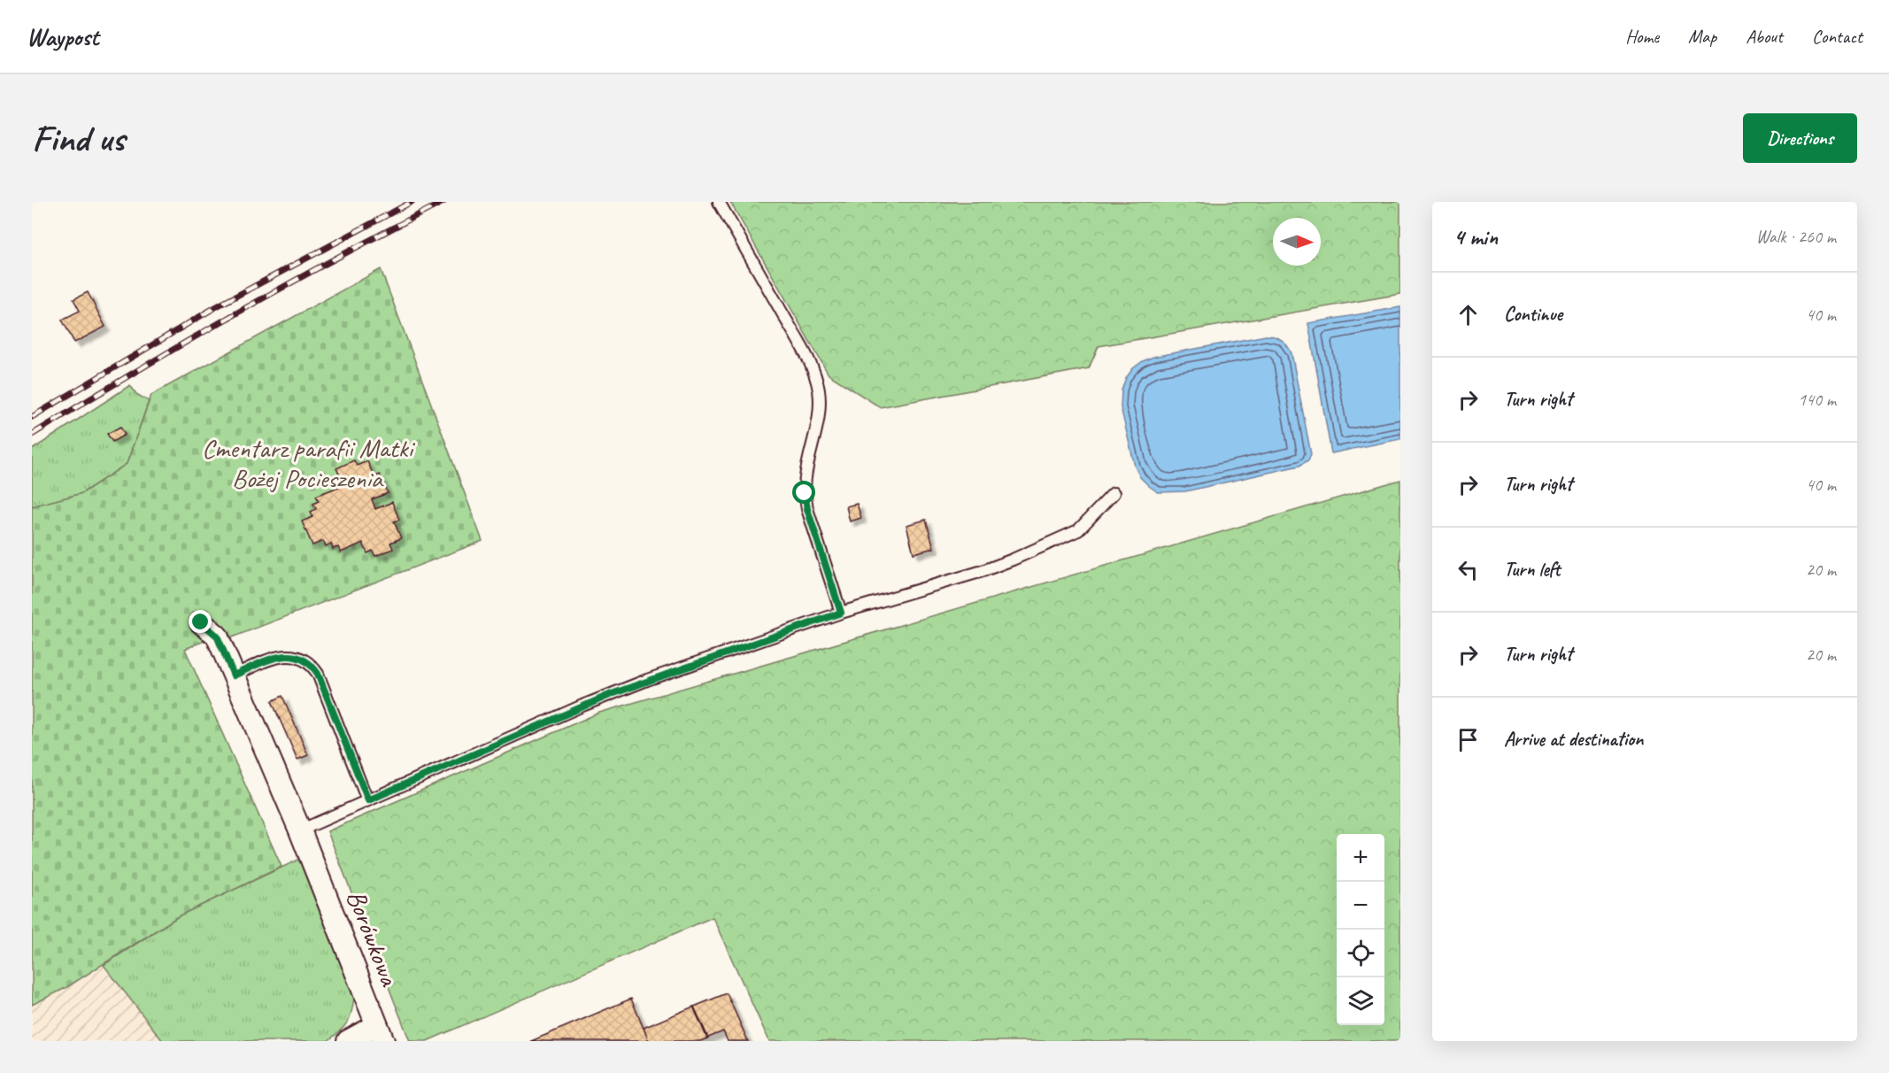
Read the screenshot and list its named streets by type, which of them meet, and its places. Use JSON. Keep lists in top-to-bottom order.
{
  "streets": {
    "street": ["Borówkowa"]
  },
  "parks": ["Cmentarz parafii Matki Bożej Pocieszenia"],
  "north": "right",
  "page": {
    "header": "Waypost",
    "nav": [
      "Home",
      "Map",
      "About",
      "Contact"
    ],
    "buttons": "Directions",
    "title": "Find us",
    "heading": ["4 min", "Walk · 260 m"],
    "list": [
      ["Continue", "40 m"],
      ["Turn right", "140 m"],
      ["Turn right", "40 m"],
      ["Turn left", "20 m"],
      ["Turn right", "20 m"],
      "Arrive at destination"
    ],
    "map_buttons": ["+", "−"]
  }
}
